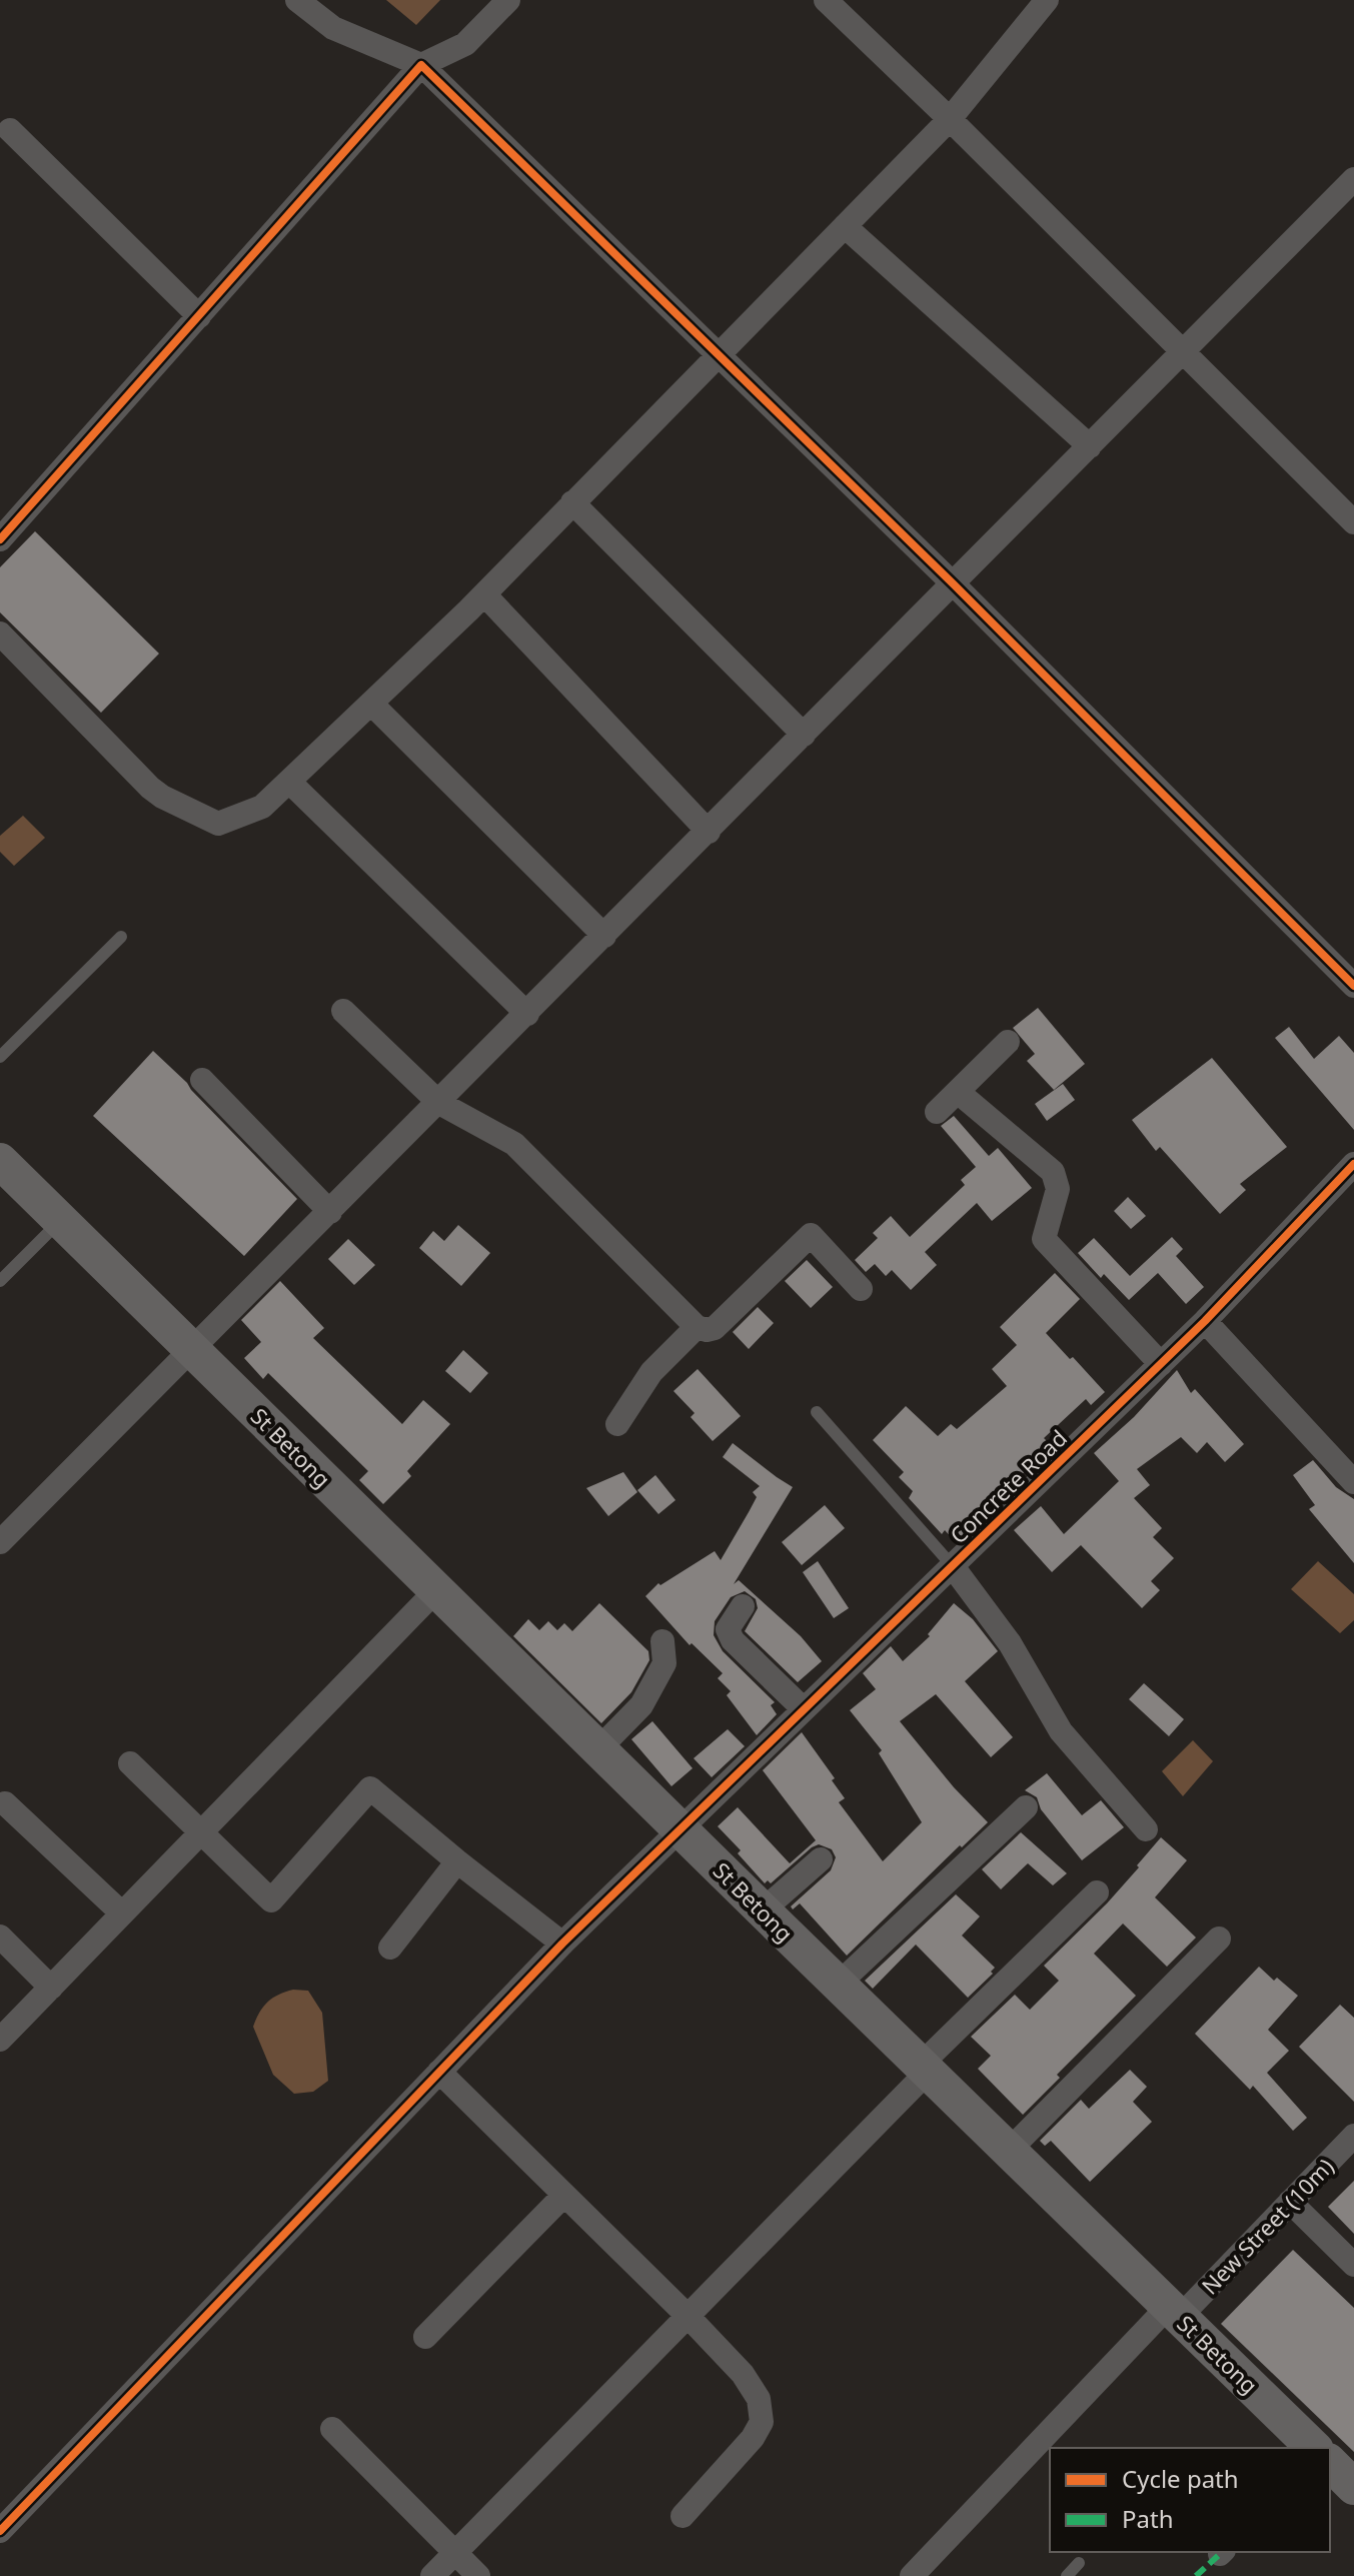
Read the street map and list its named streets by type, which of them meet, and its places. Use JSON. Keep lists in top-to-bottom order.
{
  "streets": {
    "street": ["St Betong", "Concrete Road", "New Street (10m)"]
  },
  "crossings": [
    ["St Betong", "Concrete Road"],
    ["St Betong", "New Street (10m)"]
  ],
  "legend": ["Cycle path", "Path"]
}
